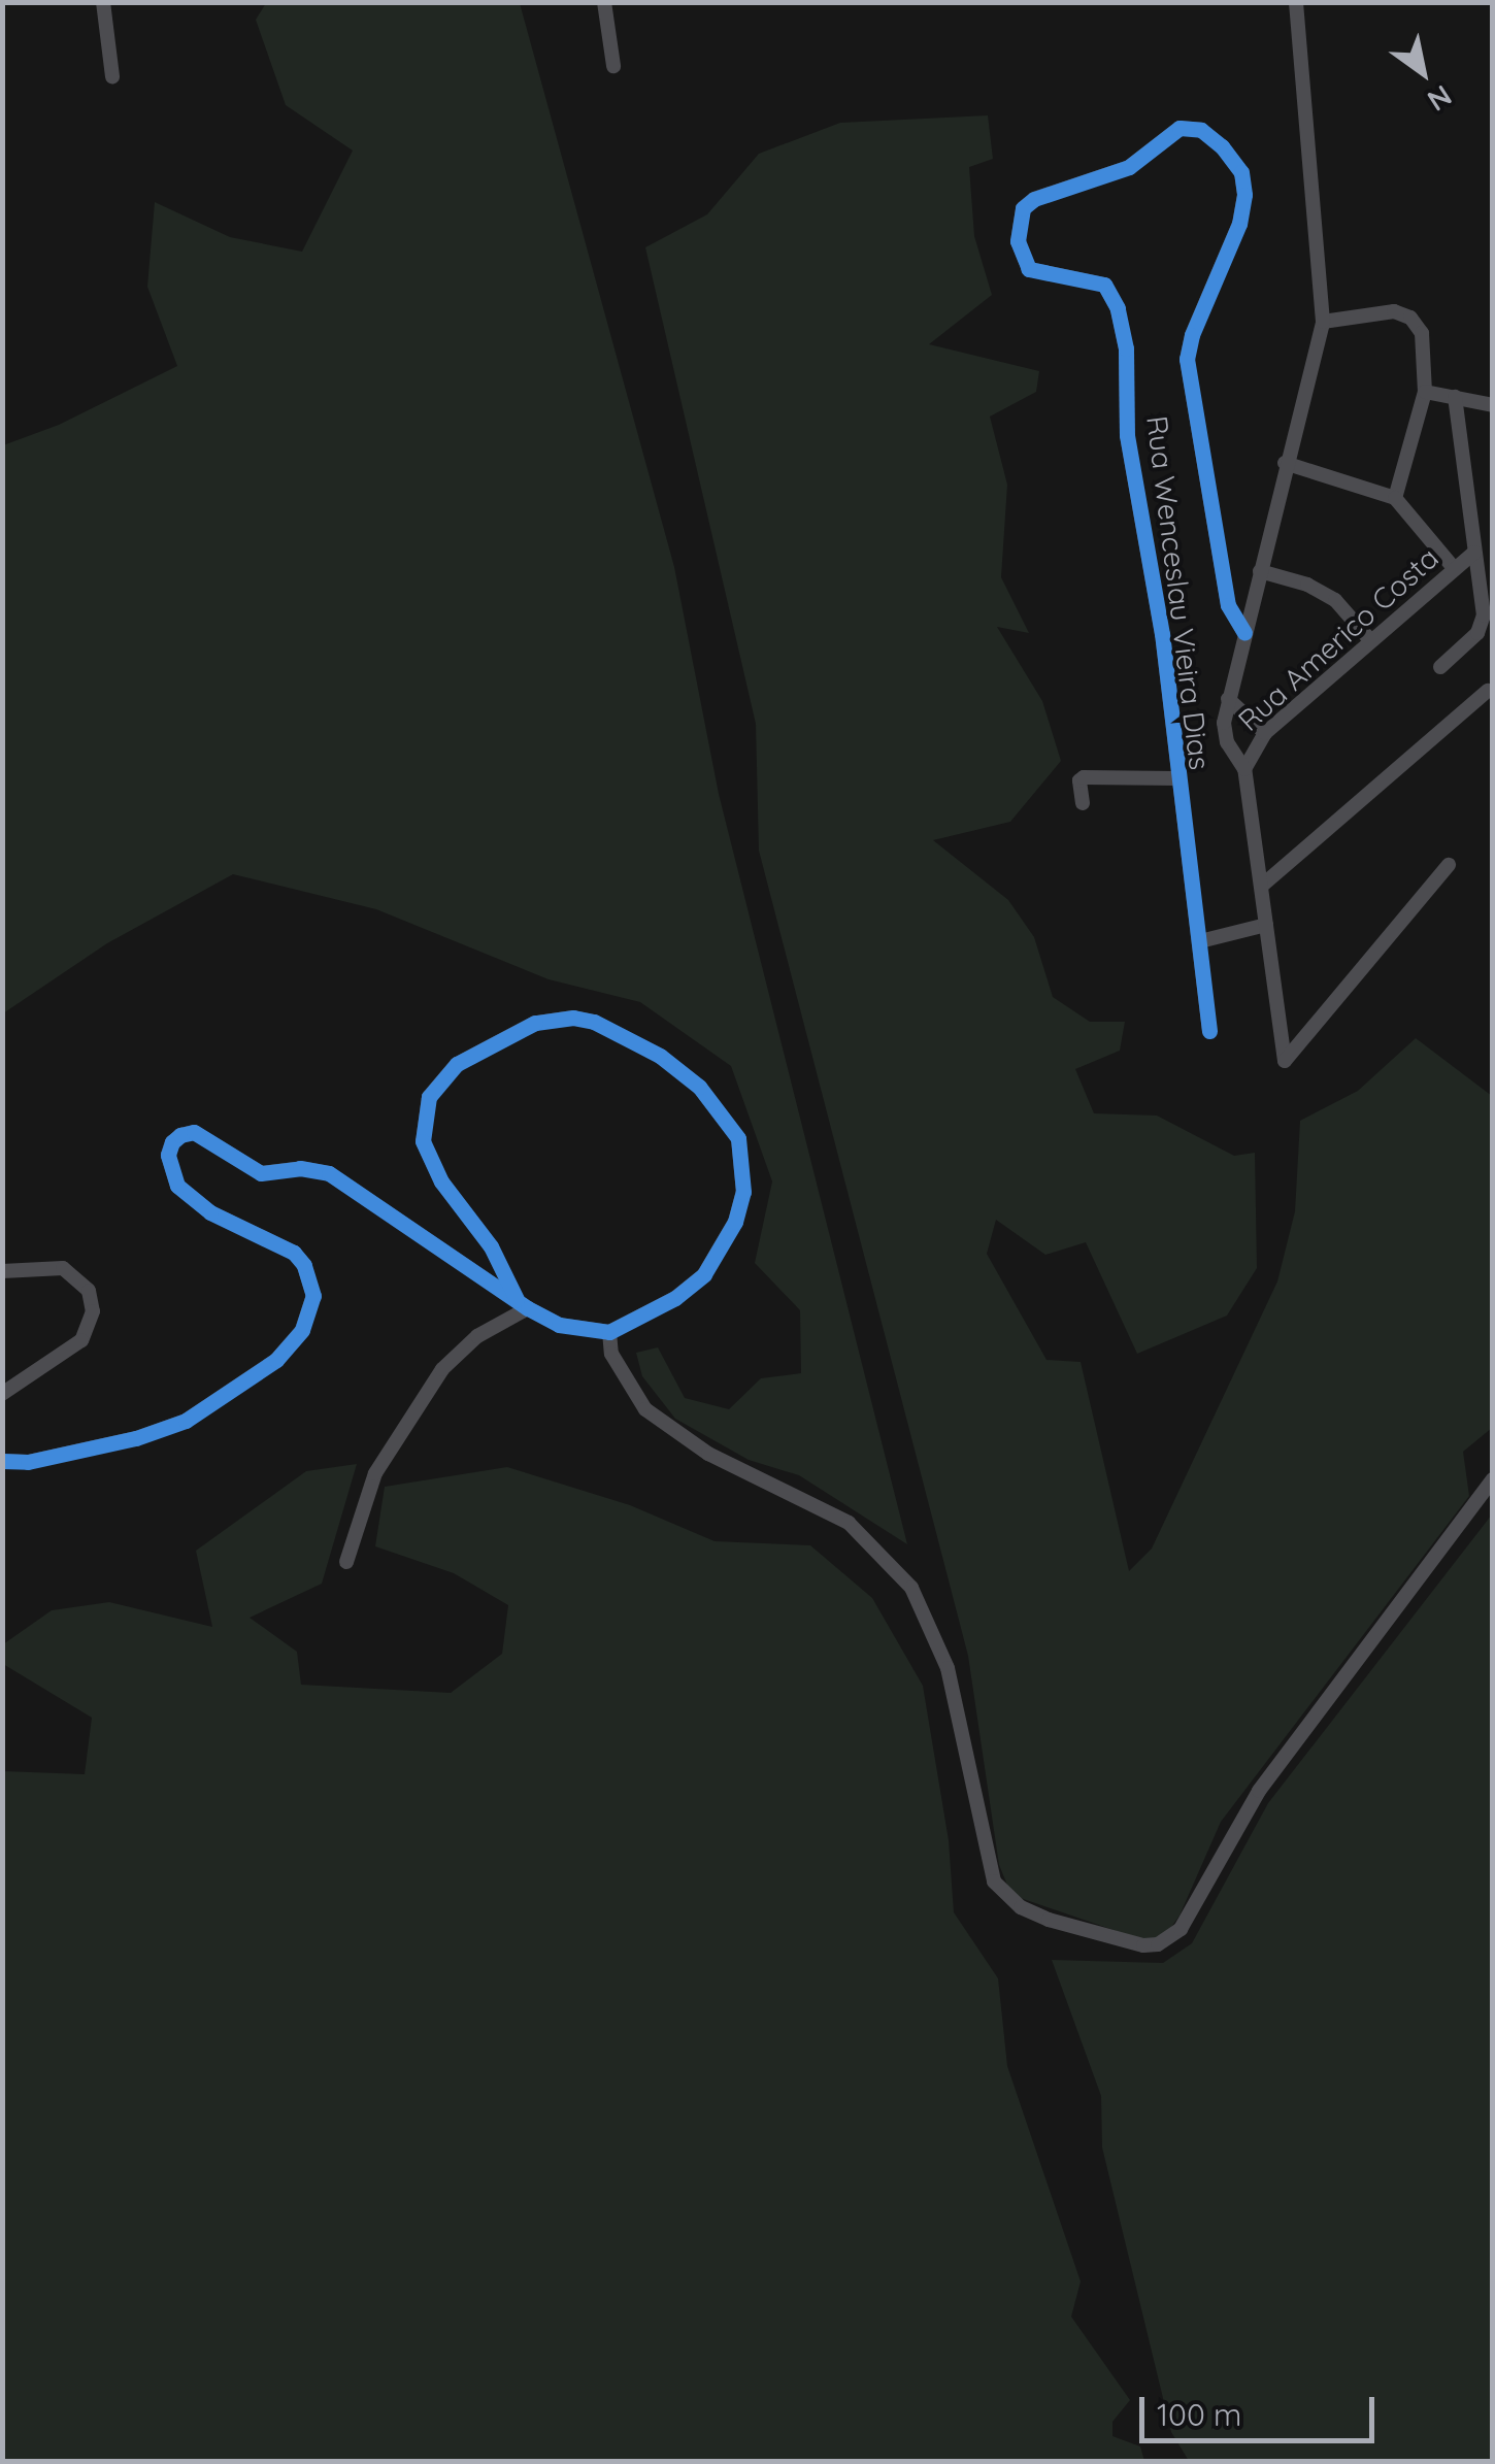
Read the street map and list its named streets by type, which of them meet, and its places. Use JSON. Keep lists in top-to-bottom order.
{
  "streets": {
    "street": ["Rua Wenceslau Vieira Dias", "Rua Americo Costa"]
  },
  "scale_bar": "100 m",
  "north": "bottom right"
}
